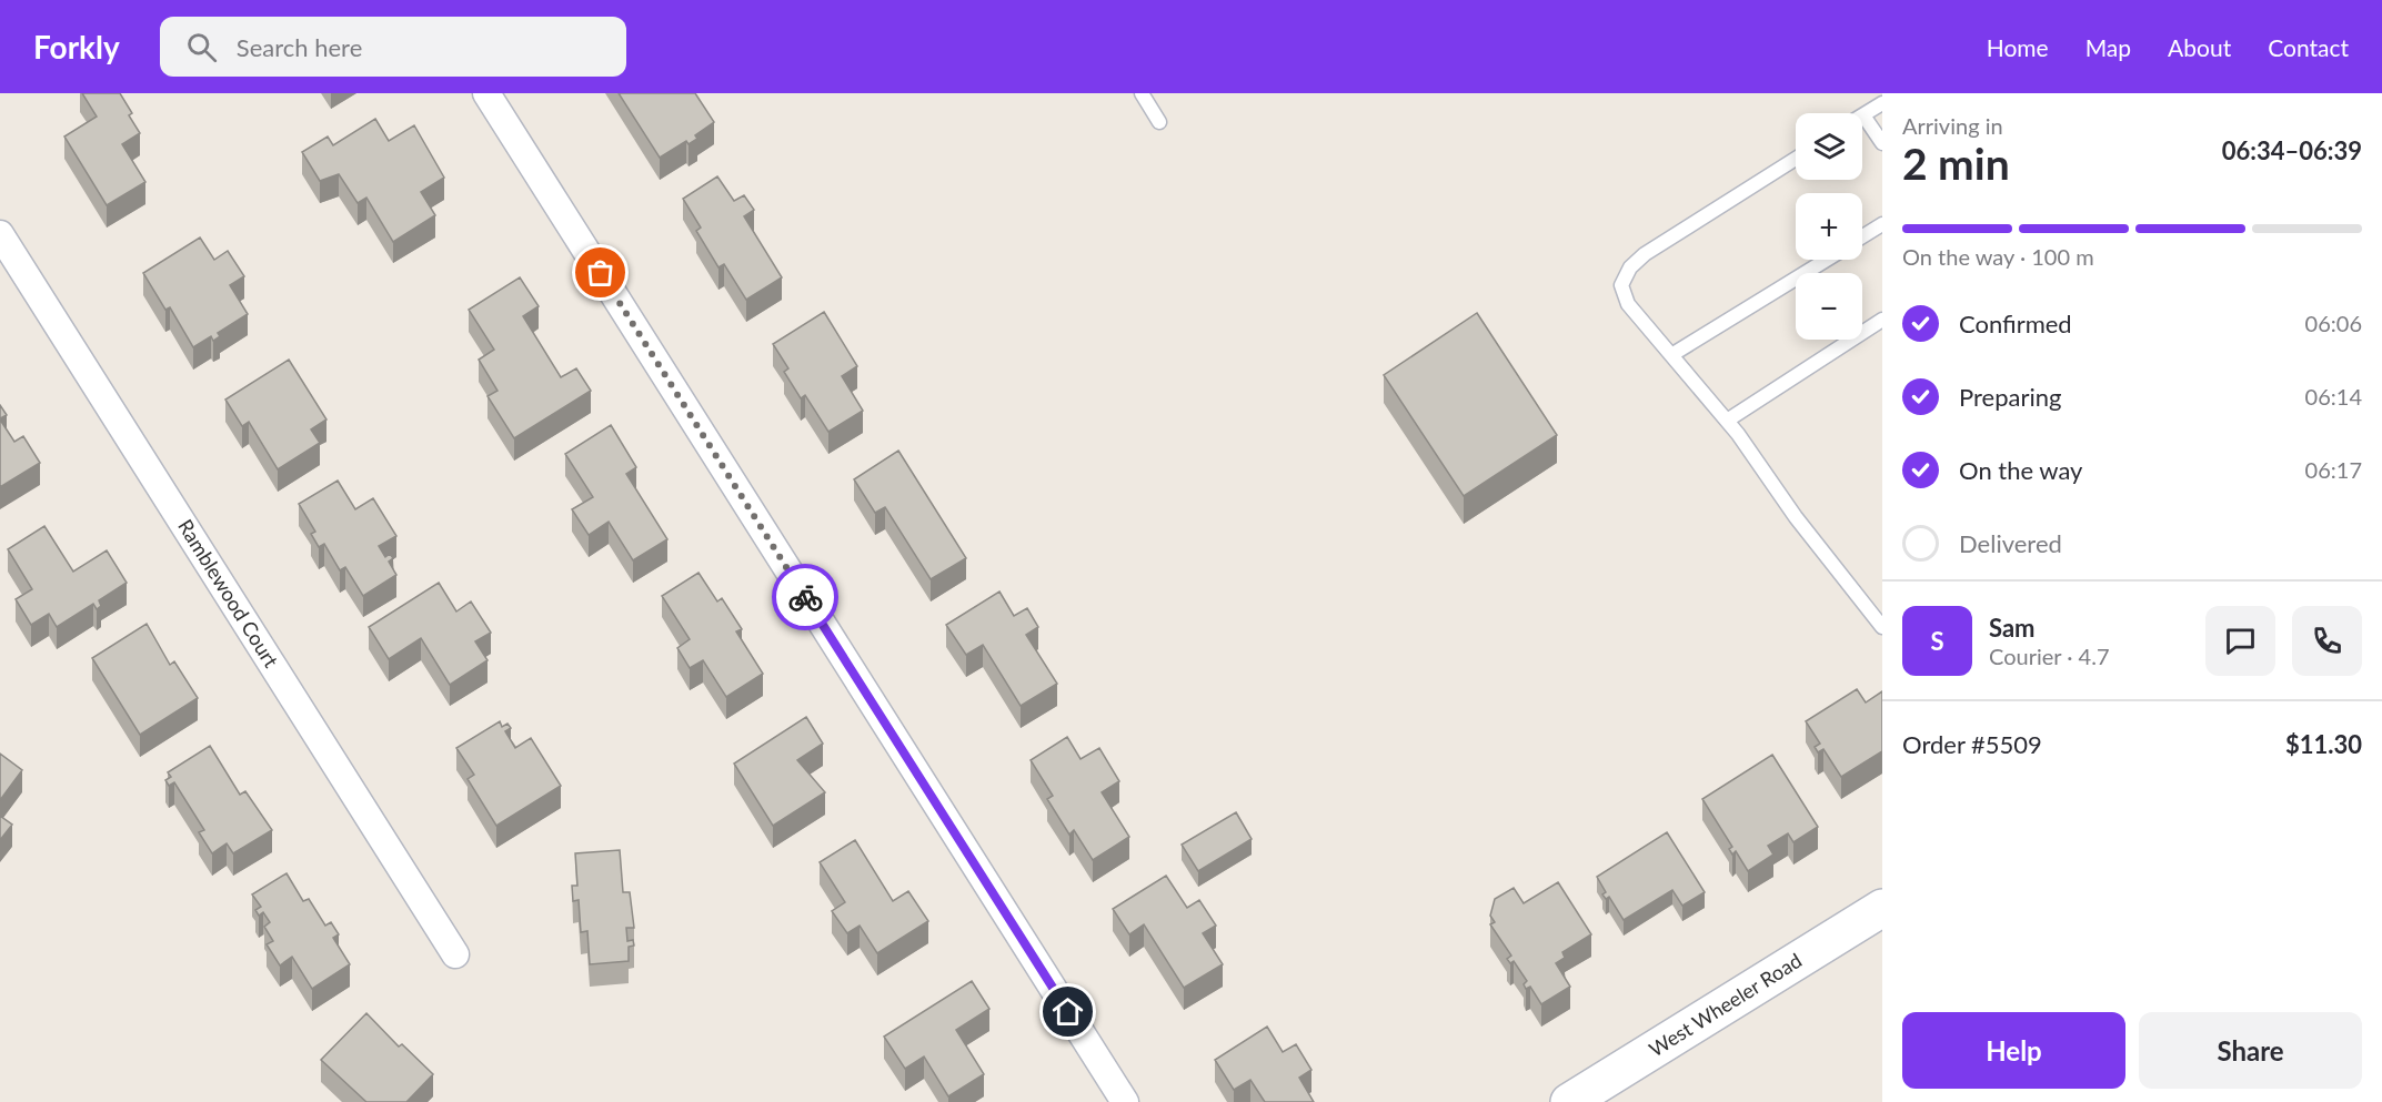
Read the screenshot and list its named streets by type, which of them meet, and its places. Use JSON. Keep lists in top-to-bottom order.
{
  "streets": {
    "street": ["Ramblewood Court", "West Wheeler Road"]
  },
  "page": {
    "header": "Forkly",
    "search": "Search here",
    "nav": [
      "Home",
      "Map",
      "About",
      "Contact"
    ],
    "heading": ["2 min", "Arriving in", "06:34–06:39"],
    "panel": [
      "Sam",
      "Courier · 4.7",
      "Order #5509",
      "$11.30"
    ],
    "map_buttons": ["+", "−"],
    "bar": "On the way · 100 m",
    "list": [
      ["Confirmed", "06:06"],
      ["Preparing", "06:14"],
      ["On the way", "06:17"],
      "Delivered"
    ],
    "round": "S",
    "buttons": ["Help", "Share"]
  }
}
